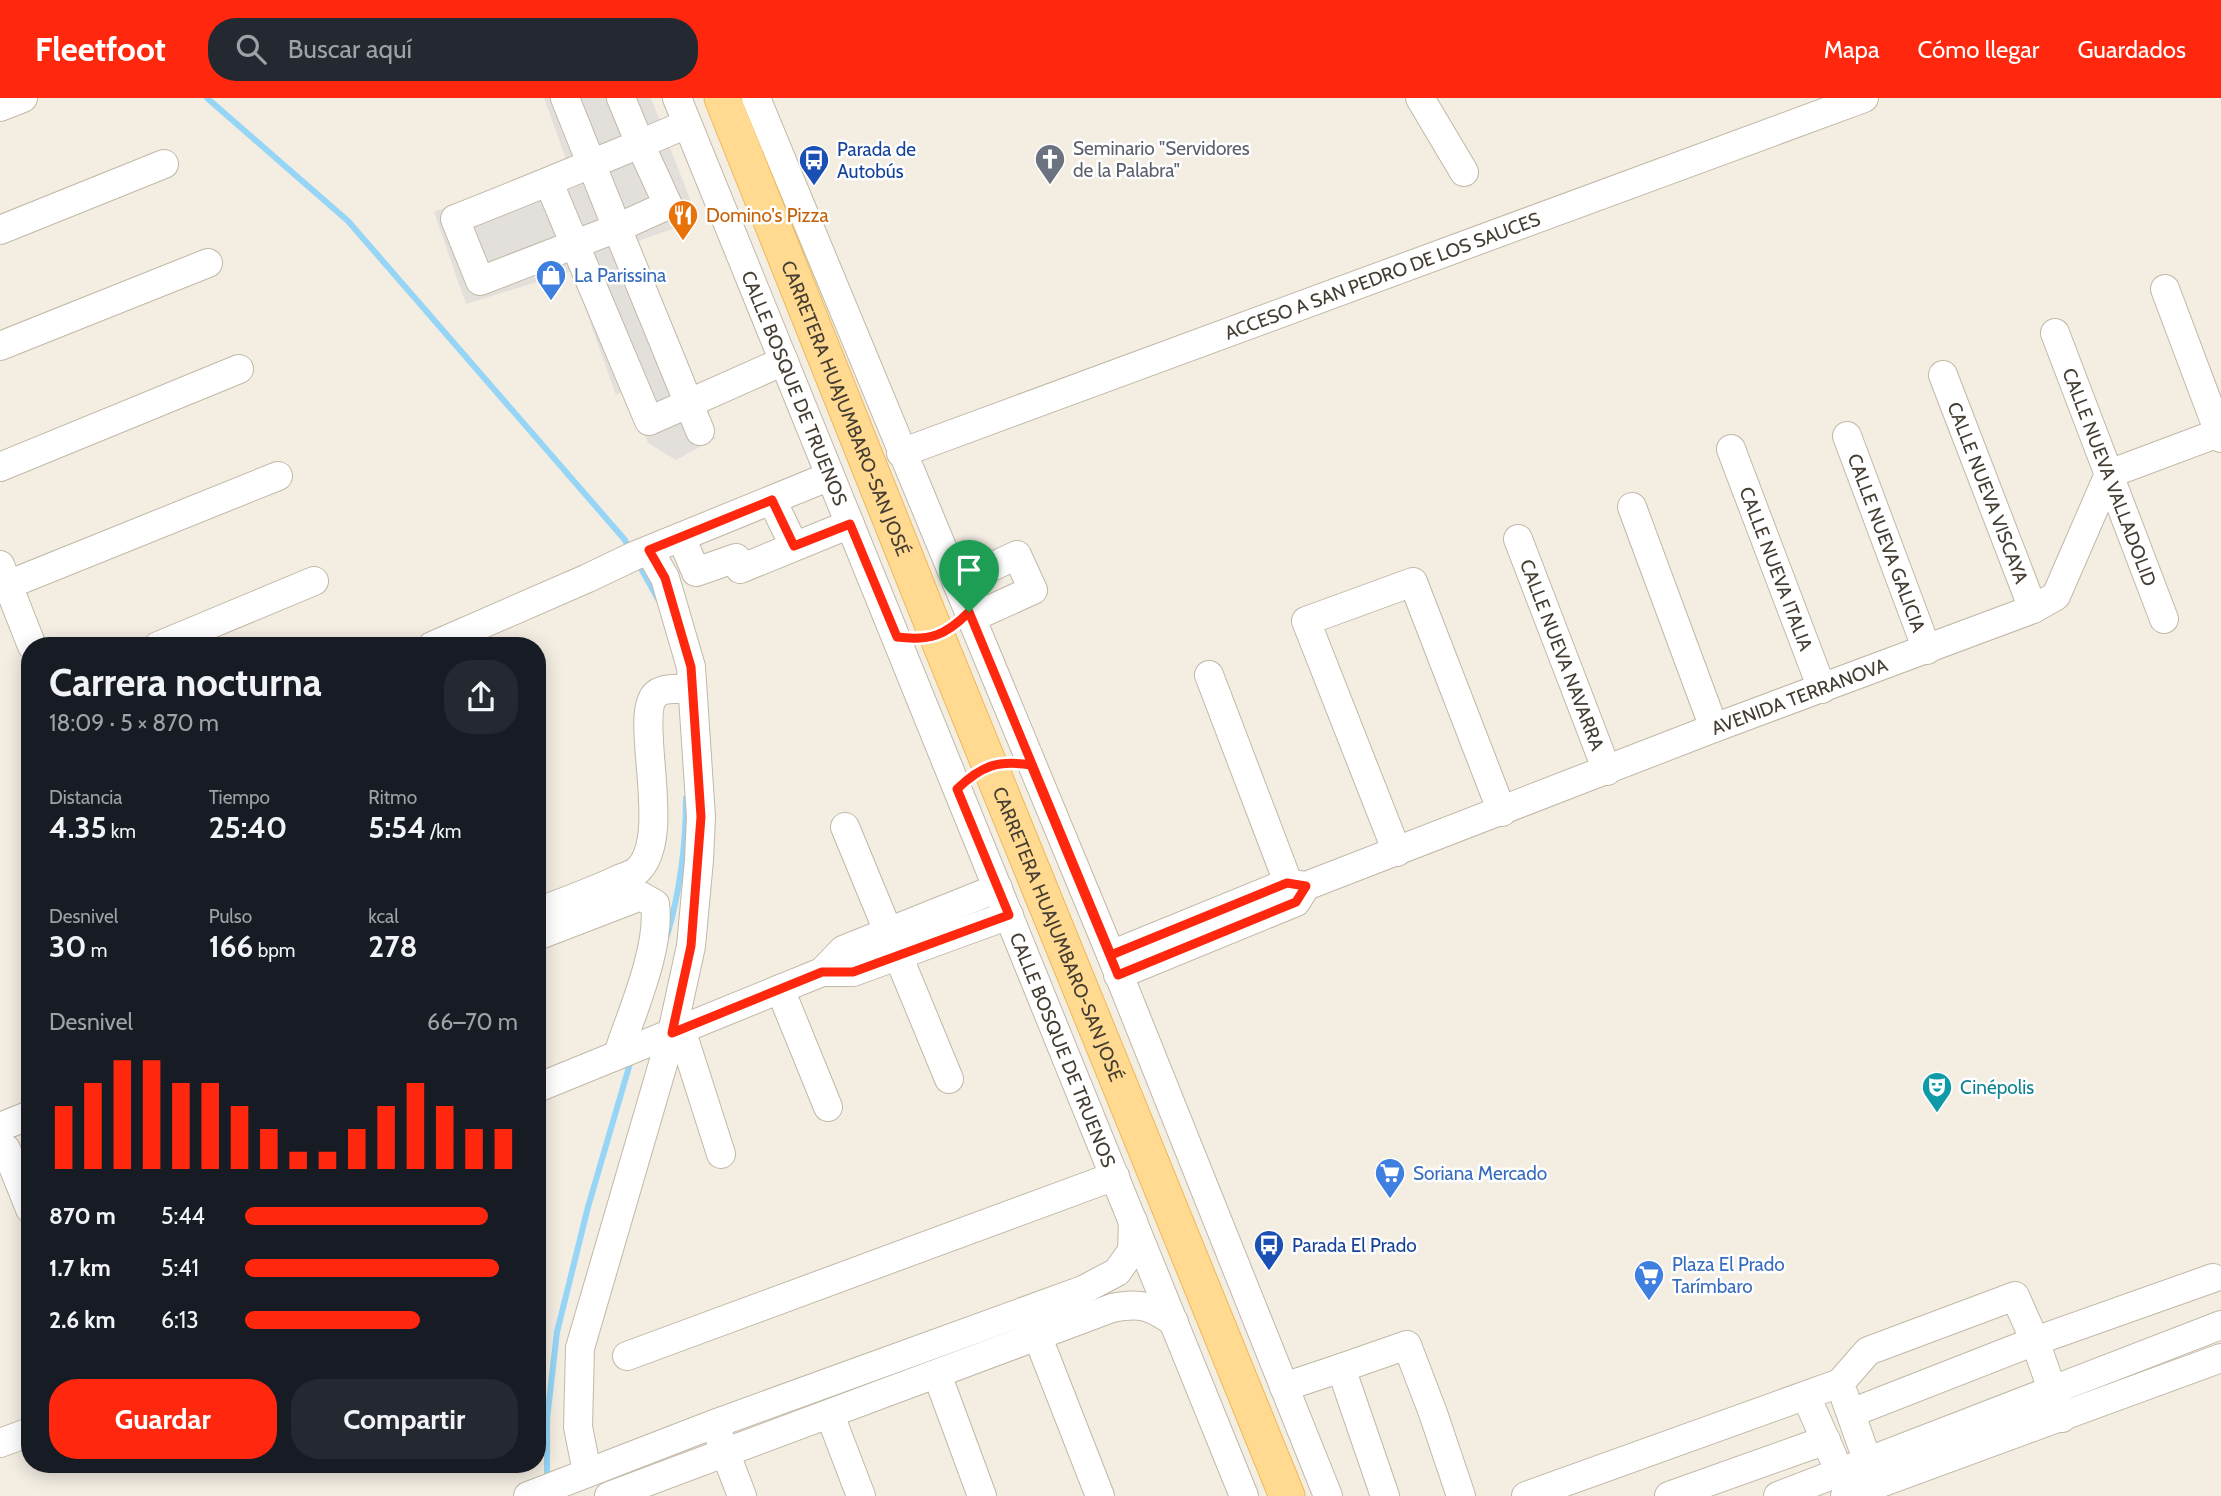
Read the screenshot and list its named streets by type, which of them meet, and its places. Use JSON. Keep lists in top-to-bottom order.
{
  "streets": {
    "main road": ["CARRETERA HUAJUMBARO-SAN JOSÉ"],
    "street": [
      "ACCESO A SAN PEDRO DE LOS SAUCES",
      "CALLE BOSQUE DE TRUENOS",
      "CALLE NUEVA VALLADOLID",
      "CALLE NUEVA VISCAYA",
      "CALLE NUEVA GALICIA",
      "CALLE NUEVA ITALIA",
      "CALLE NUEVA NAVARRA",
      "AVENIDA TERRANOVA"
    ]
  },
  "crossings": [
    ["CALLE NUEVA VALLADOLID", "AVENIDA TERRANOVA"],
    ["CALLE NUEVA VISCAYA", "AVENIDA TERRANOVA"],
    ["CALLE NUEVA GALICIA", "AVENIDA TERRANOVA"],
    ["CALLE NUEVA ITALIA", "AVENIDA TERRANOVA"],
    ["CALLE NUEVA NAVARRA", "AVENIDA TERRANOVA"]
  ],
  "places": {
    "church": ["Seminario \"Servidores de la Palabra\""],
    "bus stop": ["Parada de Autobús", "Parada El Prado"],
    "restaurant": ["Domino's Pizza"],
    "shop": ["La Parissina"],
    "theatre": ["Cinépolis"],
    "supermarket": ["Soriana Mercado", "Plaza El Prado Tarímbaro"]
  },
  "page": {
    "header": "Fleetfoot",
    "search": "Buscar aquí",
    "nav": ["Mapa", "Cómo llegar", "Guardados"],
    "heading": ["Carrera nocturna", "18:09 · 5 × 870 m"],
    "stats": [
      ["Distancia", "4.35 km"],
      ["Tiempo", "25:40"],
      ["Ritmo", "5:54 /km"],
      ["Desnivel", "30 m"],
      ["Pulso", "166 bpm"],
      ["kcal", "278"]
    ],
    "chart": ["Desnivel", "66–70 m"],
    "list": [
      {
        "name": "870 m",
        "note": "5:44"
      },
      {
        "name": "1.7 km",
        "note": "5:41"
      },
      {
        "name": "2.6 km",
        "note": "6:13"
      }
    ],
    "buttons": ["Guardar", "Compartir"]
  }
}
